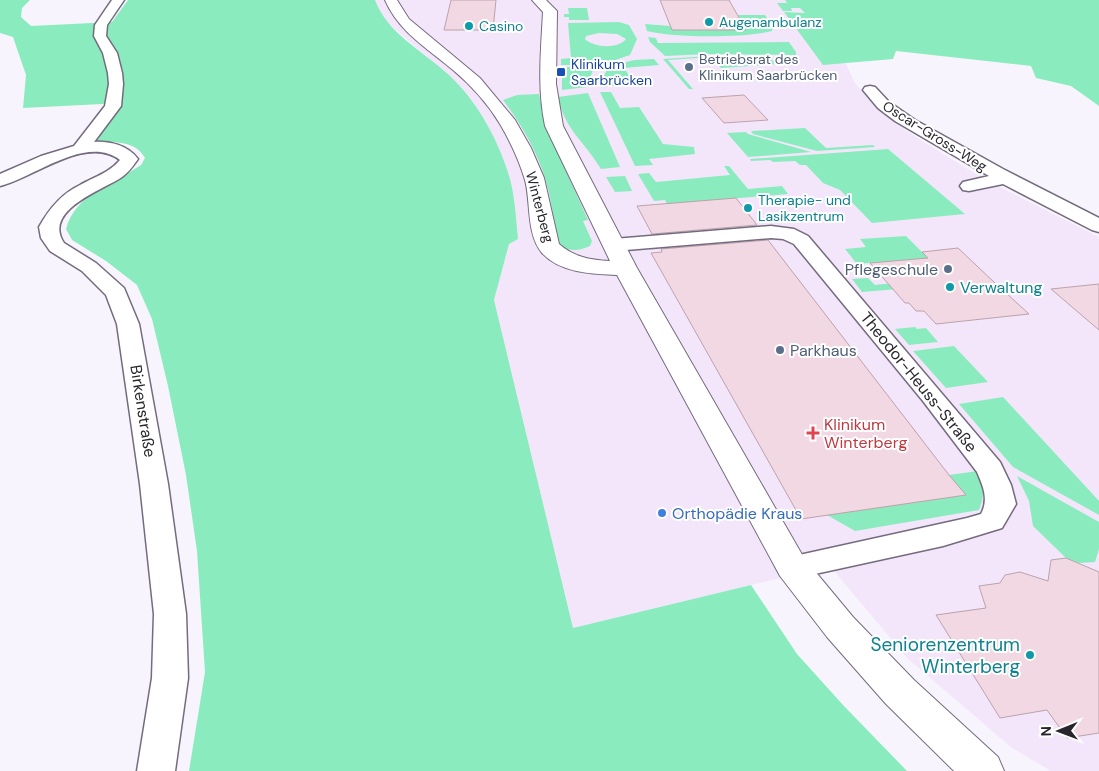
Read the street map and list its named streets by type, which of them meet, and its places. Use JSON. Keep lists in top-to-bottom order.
{
  "streets": {
    "street": [
      "Oscar-Gross-Weg",
      "Winterberg",
      "Theodor-Heuss-Straße",
      "Birkenstraße"
    ]
  },
  "crossings": [
    ["Winterberg", "Theodor-Heuss-Straße"]
  ],
  "places": {
    "other": [
      "Augenambulanz",
      "Casino",
      "Betriebsrat des Klinikum Saarbrücken",
      "Therapie- und Lasikzentrum",
      "Pflegeschule",
      "Verwaltung",
      "Parkhaus",
      "Orthopädie Kraus",
      "Seniorenzentrum Winterberg"
    ],
    "transit": ["Klinikum Saarbrücken"],
    "health": ["Klinikum Winterberg"]
  },
  "north": "left"
}
